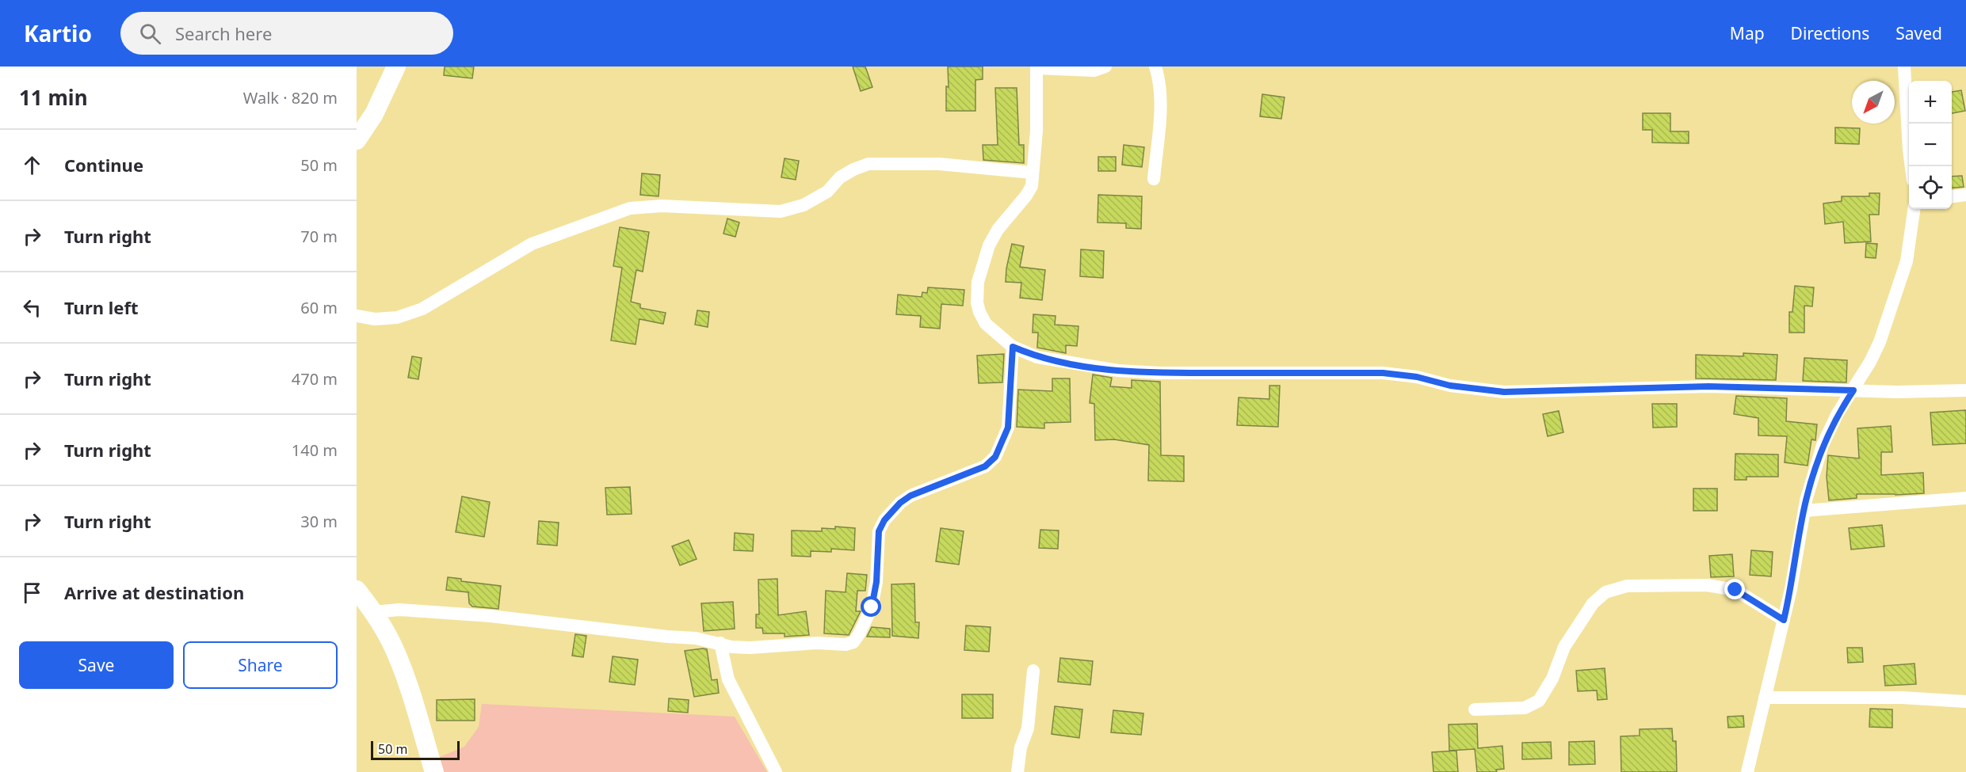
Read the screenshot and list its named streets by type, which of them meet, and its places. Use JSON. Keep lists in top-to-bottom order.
{
  "scale_bar": "50 m",
  "north": "bottom left",
  "page": {
    "header": "Kartio",
    "search": "Search here",
    "nav": ["Map", "Directions", "Saved"],
    "heading": ["11 min", "Walk · 820 m"],
    "map_buttons": ["+", "−"],
    "list": [
      ["Continue", "50 m"],
      ["Turn right", "70 m"],
      ["Turn left", "60 m"],
      ["Turn right", "470 m"],
      ["Turn right", "140 m"],
      ["Turn right", "30 m"],
      "Arrive at destination"
    ],
    "buttons": ["Save", "Share"],
    "scale": "50 m"
  }
}
